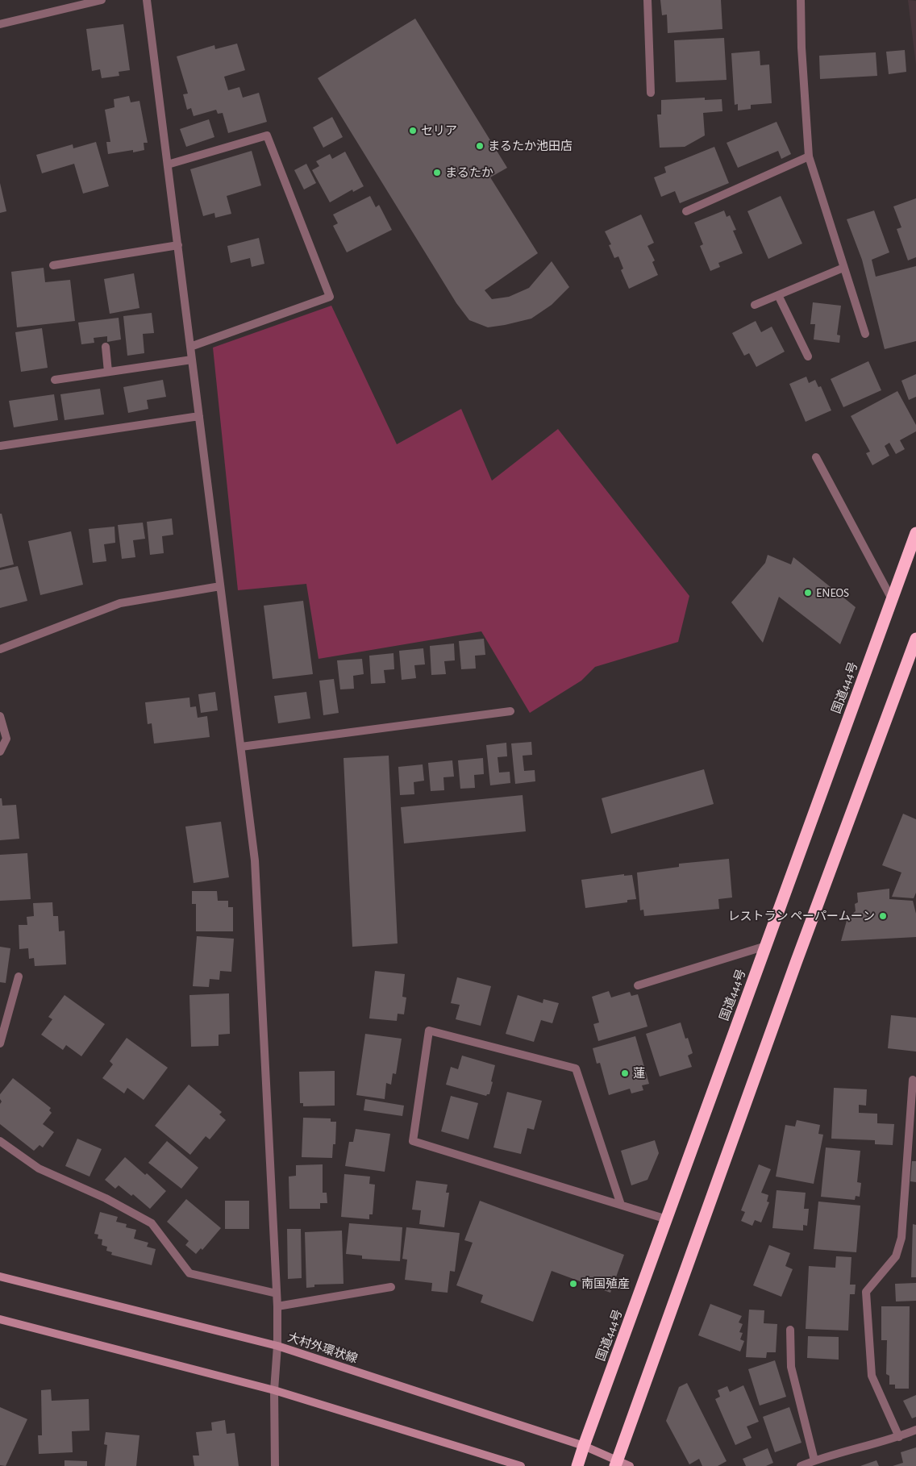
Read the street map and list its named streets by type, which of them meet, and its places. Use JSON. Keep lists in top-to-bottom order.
{
  "streets": {
    "highway": ["国道444号"],
    "main road": ["大村外環状線"]
  },
  "crossings": [
    ["国道444号", "大村外環状線"]
  ],
  "places": [
    "セリア",
    "まるたか池田店",
    "まるたか",
    "ENEOS",
    "レストラン ペーパームーン",
    "蓮",
    "南国殖産"
  ]
}
